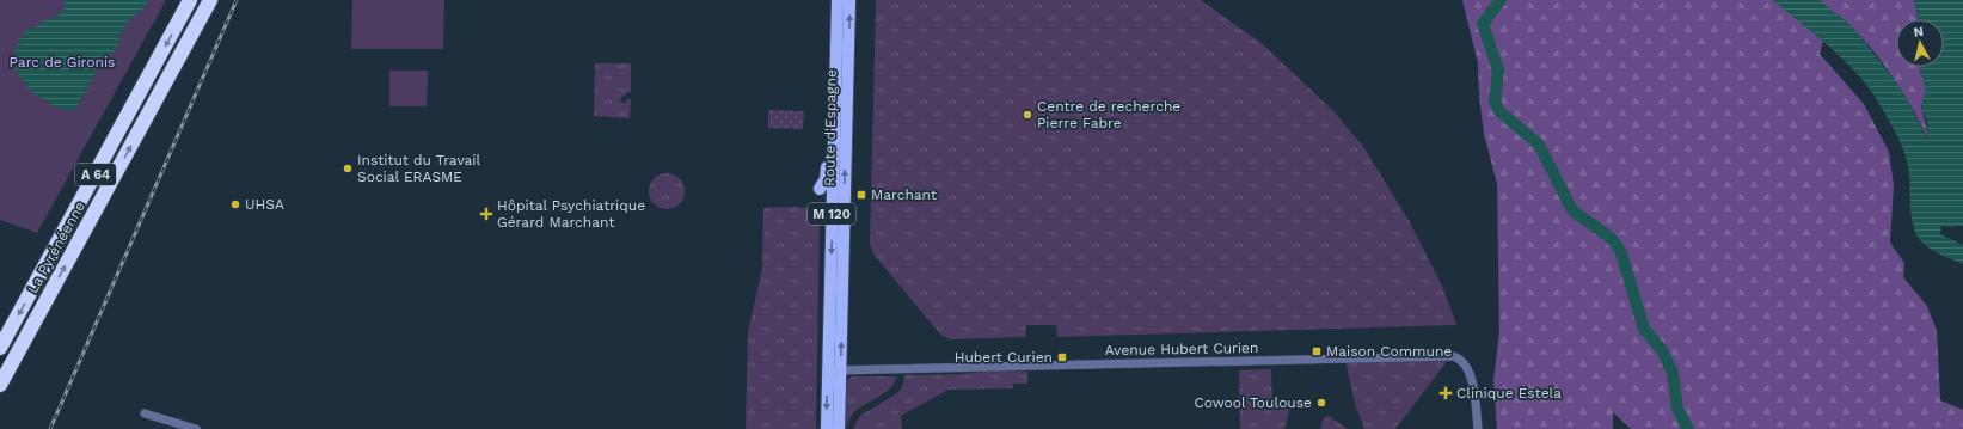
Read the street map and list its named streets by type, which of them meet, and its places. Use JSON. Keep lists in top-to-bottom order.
{
  "streets": {
    "highway": ["A 64", "La Pyrénéenne"],
    "main road": ["Route d'Espagne", "M 120"],
    "street": ["Avenue Hubert Curien"]
  },
  "crossings": [
    ["Route d'Espagne", "Avenue Hubert Curien"]
  ],
  "parks": ["Parc de Gironis"],
  "places": {
    "other": [
      "Centre de recherche Pierre Fabre",
      "Institut du Travail Social ERASME",
      "UHSA",
      "Cowool Toulouse"
    ],
    "transit": ["Marchant", "Maison Commune", "Hubert Curien"],
    "health": ["Hôpital Psychiatrique Gérard Marchant", "Clinique Estela"]
  },
  "north": "top"
}
